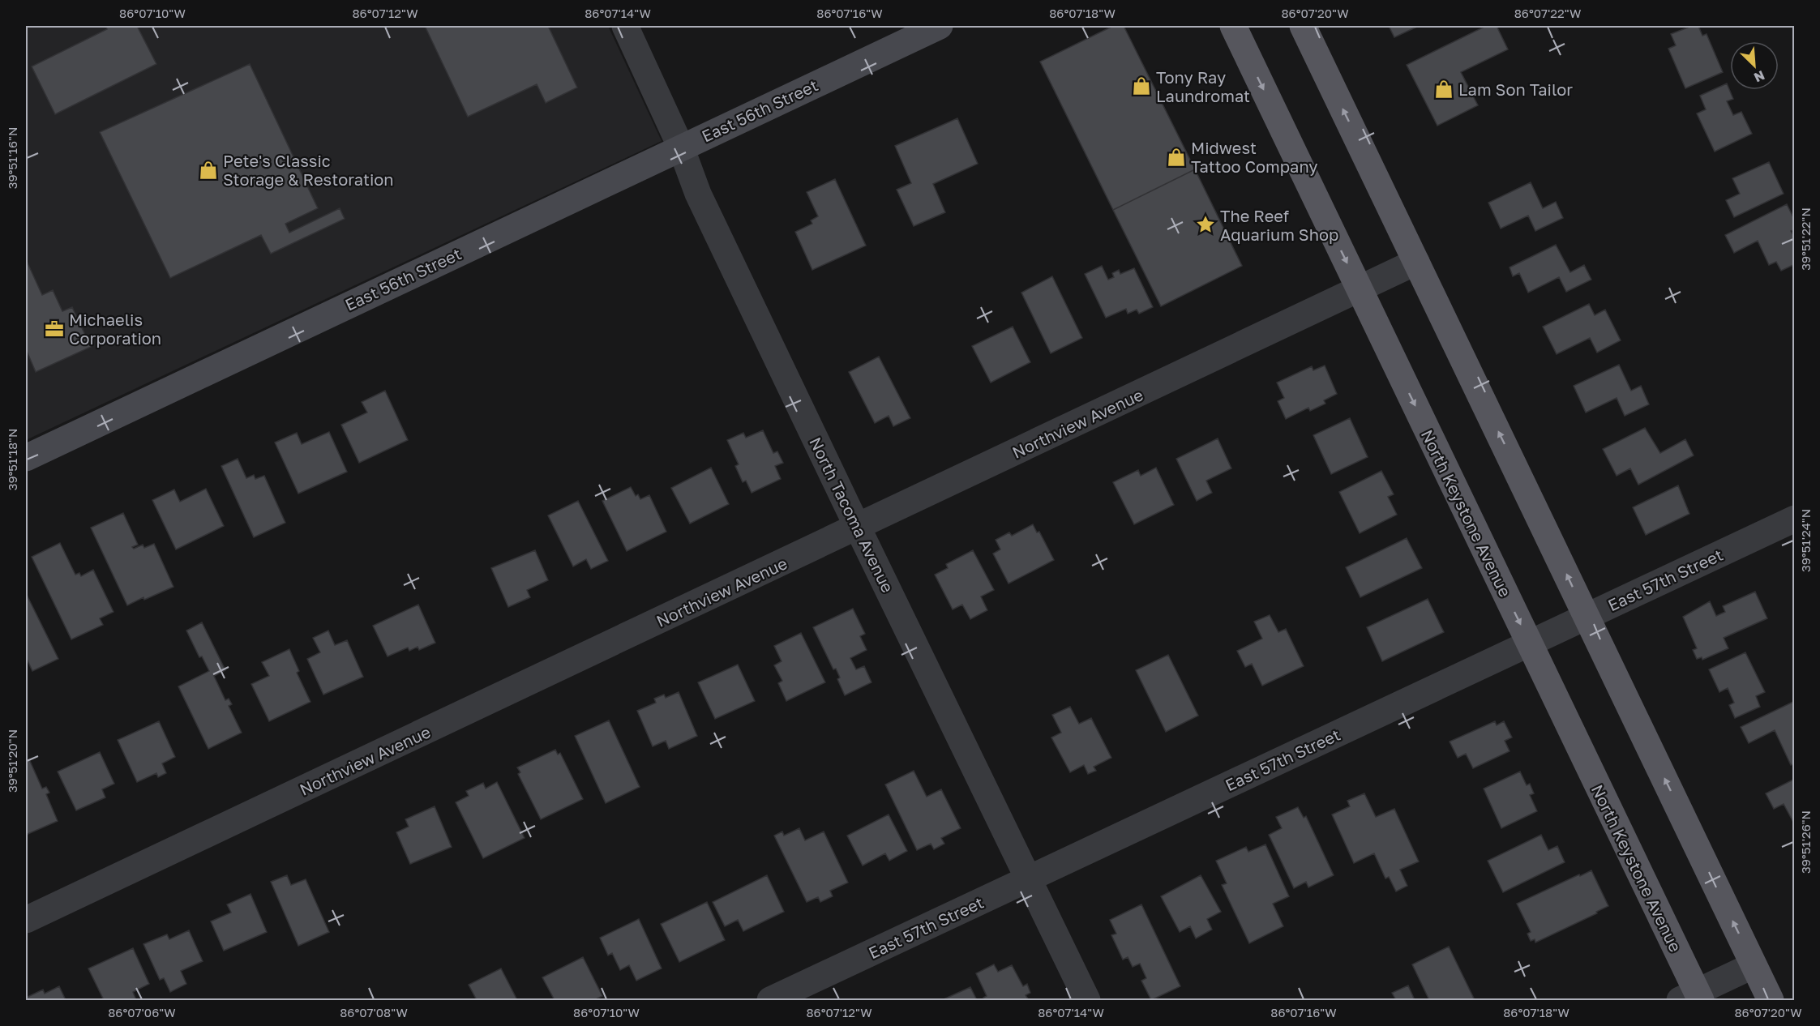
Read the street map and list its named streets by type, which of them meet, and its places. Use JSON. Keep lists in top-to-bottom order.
{
  "streets": {
    "main road": ["North Keystone Avenue"],
    "street": [
      "East 56th Street",
      "Northview Avenue",
      "North Tacoma Avenue",
      "East 57th Street"
    ]
  },
  "crossings": [
    ["East 56th Street", "North Tacoma Avenue"],
    ["Northview Avenue", "North Keystone Avenue"],
    ["Northview Avenue", "North Tacoma Avenue"],
    ["North Keystone Avenue", "East 57th Street"],
    ["North Tacoma Avenue", "East 57th Street"]
  ],
  "places": {
    "shop": [
      "Tony Ray Laundromat",
      "Lam Son Tailor",
      "Midwest Tattoo Company",
      "Pete's Classic Storage & Restoration"
    ],
    "place": ["The Reef Aquarium Shop"],
    "office": ["Michaelis Corporation"]
  },
  "north": "bottom right",
  "coordinates": [
    "86°07'10\"W",
    "86°07'12\"W",
    "86°07'14\"W",
    "86°07'16\"W",
    "86°07'18\"W",
    "86°07'20\"W",
    "86°07'22\"W",
    "39°51'16\"N",
    "39°51'22\"N",
    "39°51'18\"N",
    "39°51'24\"N",
    "39°51'20\"N",
    "39°51'26\"N",
    "86°07'06\"W",
    "86°07'08\"W"
  ]
}
